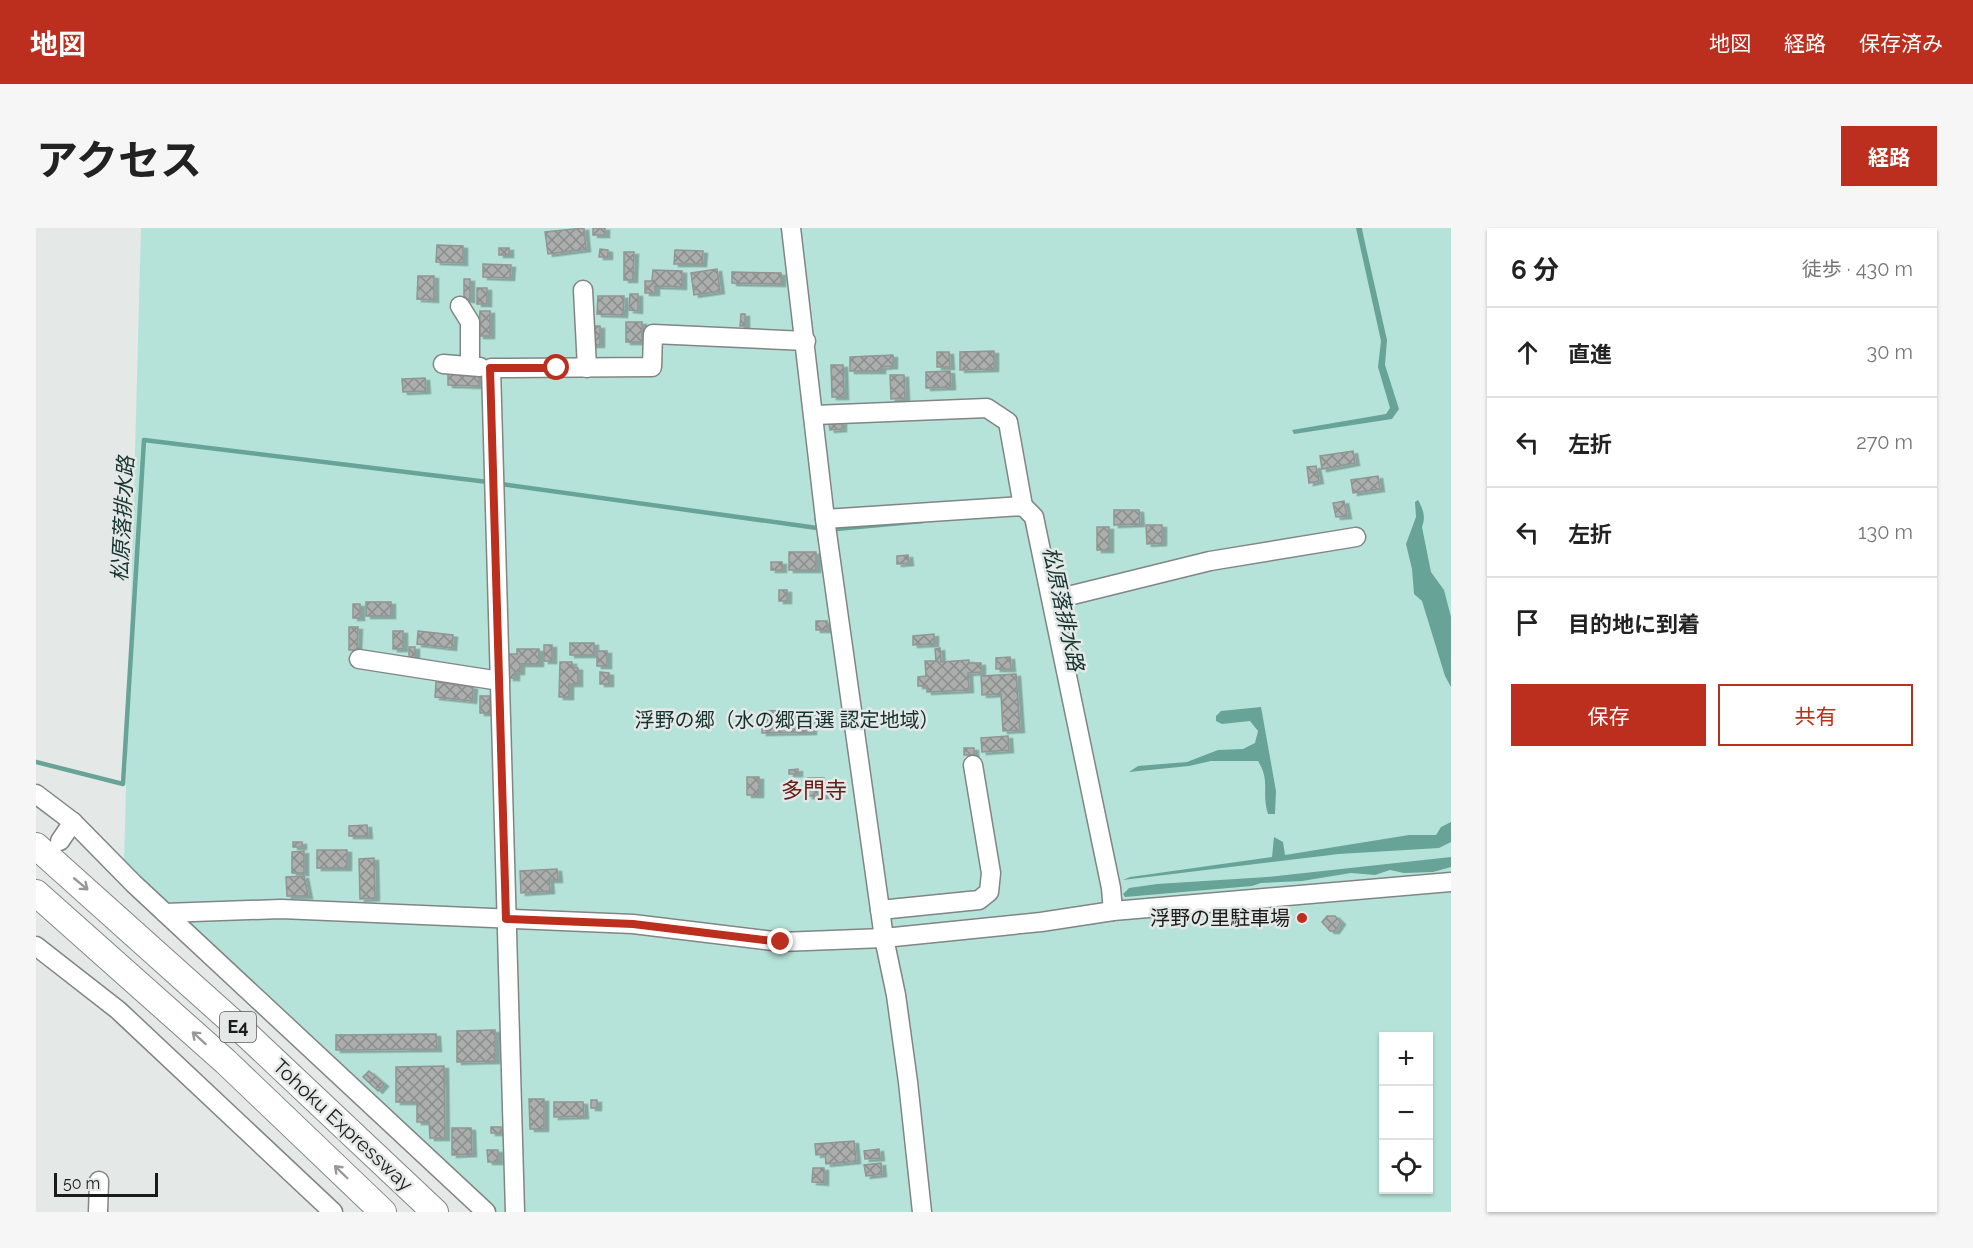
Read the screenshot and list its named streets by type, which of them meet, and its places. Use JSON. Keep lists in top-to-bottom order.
{
  "streets": {
    "highway": ["E4", "Tohoku Expressway"]
  },
  "districts": ["多門寺"],
  "water": ["松原落排水路"],
  "parks": ["浮野の郷（水の郷百選 認定地域）"],
  "places": ["浮野の里駐車場"],
  "scale_bar": "50 m",
  "page": {
    "header": "地図",
    "nav": ["地図", "経路", "保存済み"],
    "title": "アクセス",
    "buttons": [
      "経路",
      ["保存", "共有"]
    ],
    "heading": ["6 分", "徒歩 · 430 m"],
    "list": [
      ["直進", "30 m"],
      ["左折", "270 m"],
      ["左折", "130 m"],
      "目的地に到着"
    ],
    "map_buttons": ["+", "−"],
    "scale": "50 m"
  }
}
